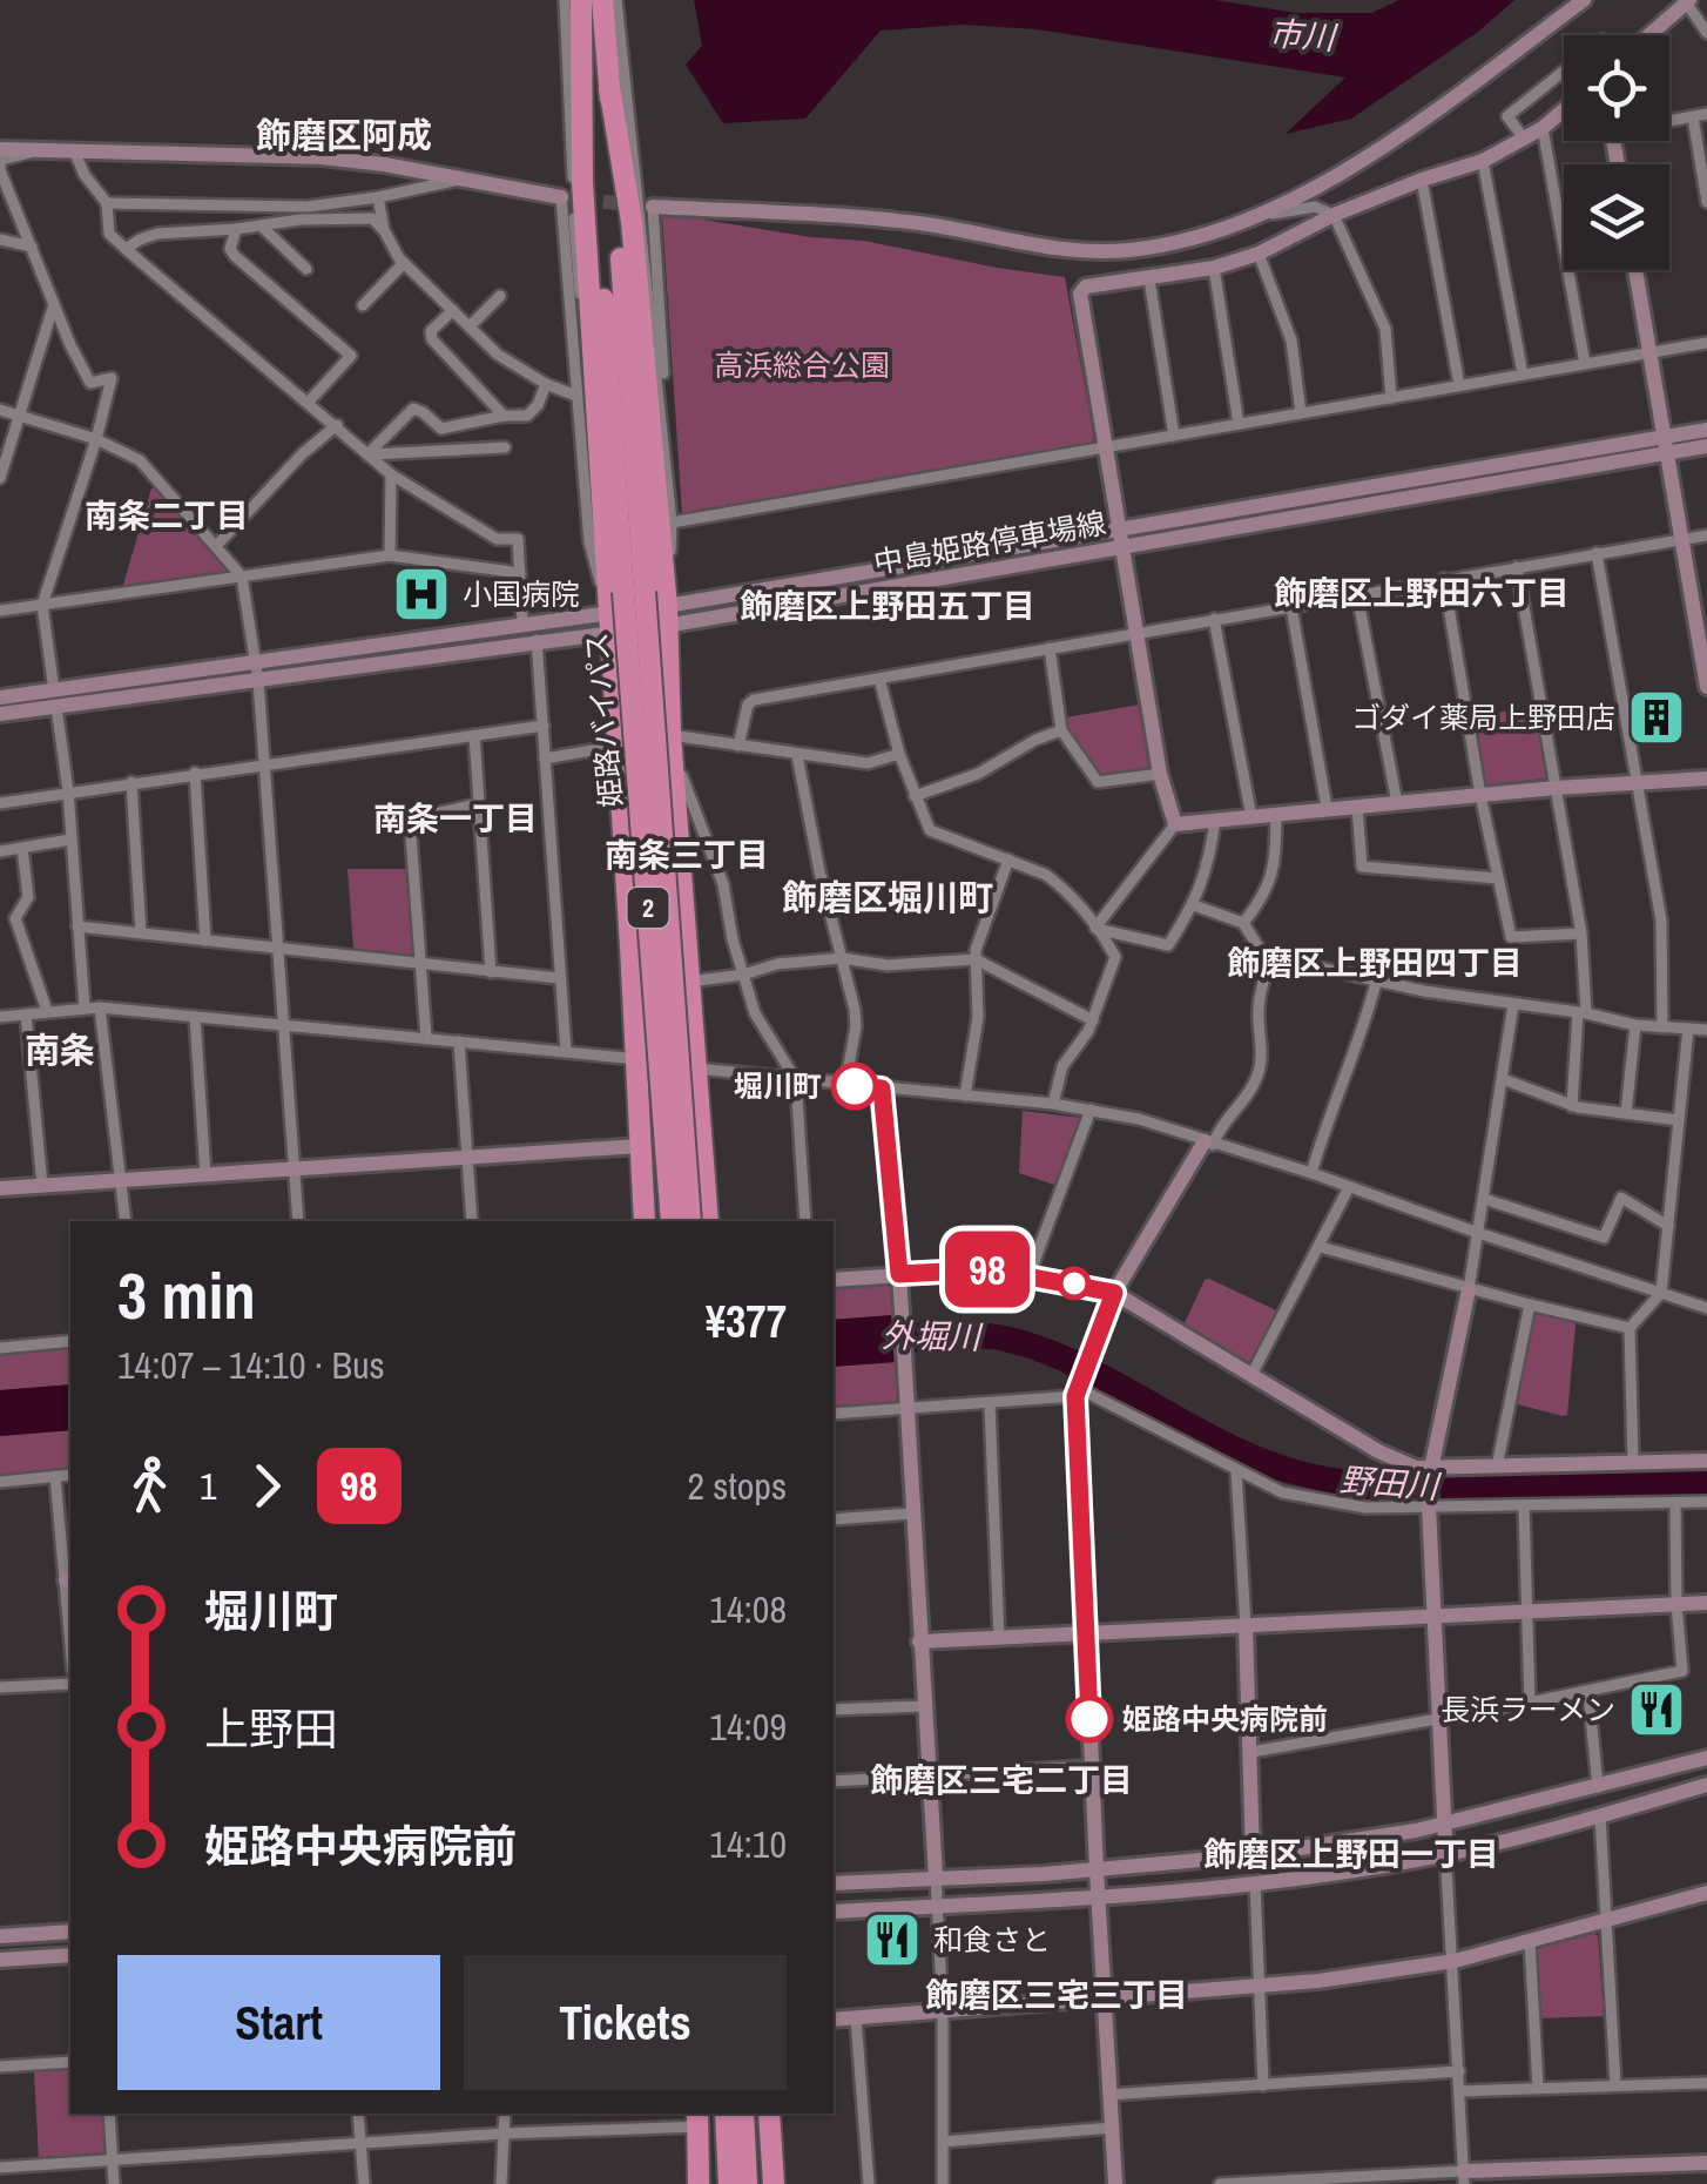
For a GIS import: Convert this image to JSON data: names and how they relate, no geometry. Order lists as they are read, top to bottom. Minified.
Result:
{"streets":{"highway":["姫路バイパス","2"],"street":["中島姫路停車場線"]},"districts":["飾磨区阿成","南条二丁目","飾磨区上野田六丁目","飾磨区上野田五丁目","南条一丁目","南条三丁目","飾磨区堀川町","飾磨区上野田四丁目","南条","飾磨区三宅二丁目","飾磨区上野田一丁目","飾磨区三宅三丁目"],"water":["市川","外堀川","野田川"],"parks":["高浜総合公園"],"places":{"hospital":["小国病院"],"building":["ゴダイ薬局上野田店"],"other":["堀川町","姫路中央病院前"],"restaurant":["長浜ラーメン","和食さと"]},"lines":["bus line 98"],"page":{"on_map":"98","heading":["3 min","14:07 – 14:10 · Bus","¥377"],"legs":["1","98","2 stops"],"list":[{"name":"堀川町","value":"14:08"},{"name":"上野田","value":"14:09"},{"name":"姫路中央病院前","value":"14:10"}],"buttons":["Start","Tickets"]}}
